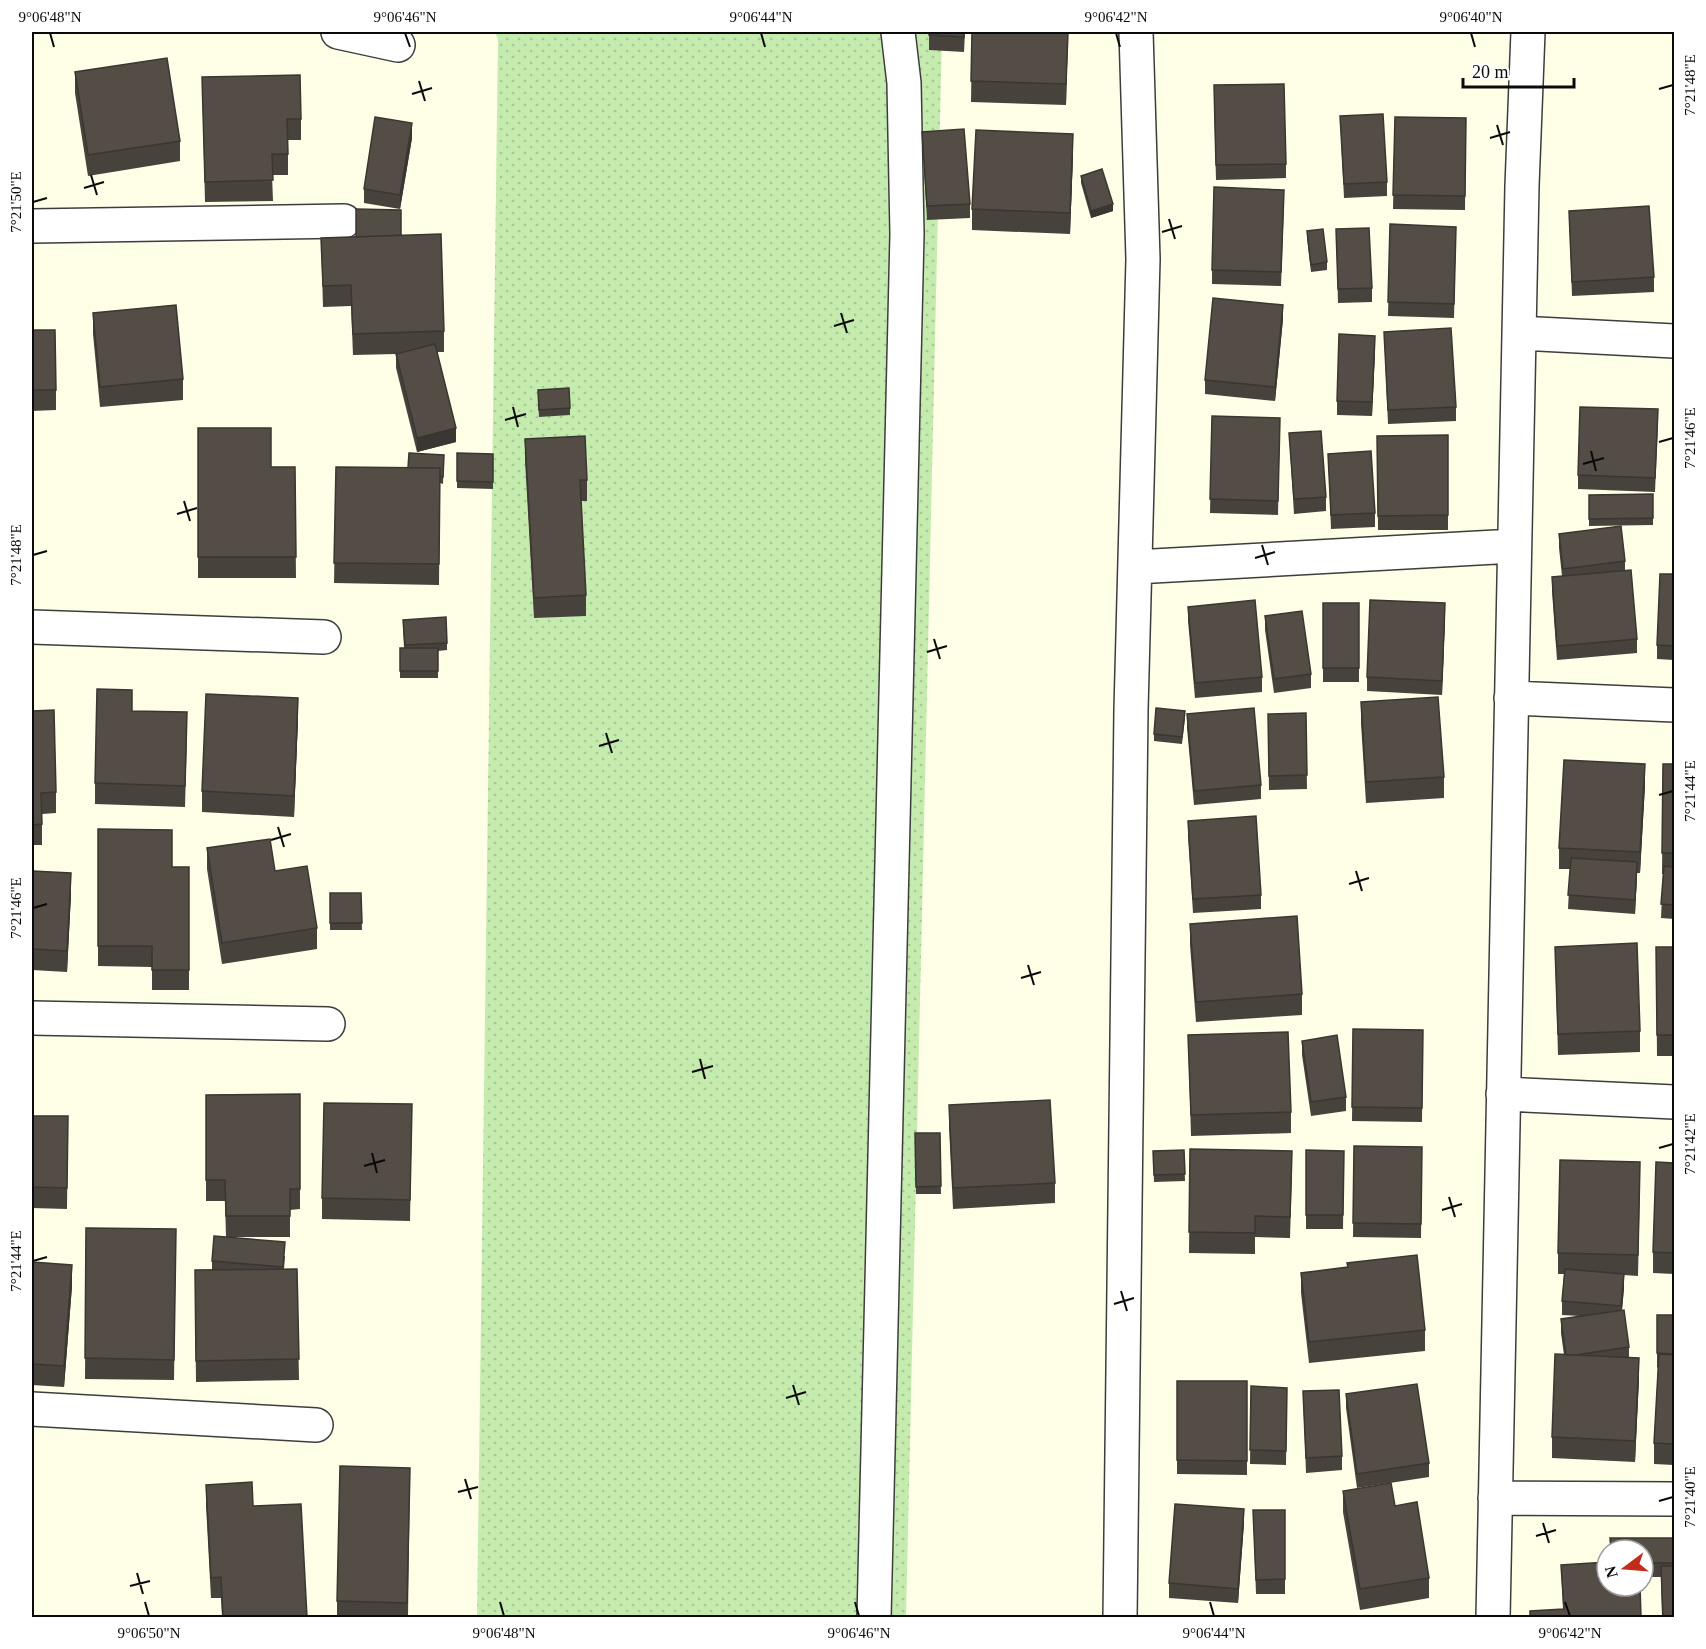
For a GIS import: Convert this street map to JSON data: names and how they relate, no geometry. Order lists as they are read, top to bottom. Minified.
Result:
{"scale_bar":"20 m","north":"left","coordinates":["9°06'48\"N","9°06'46\"N","9°06'44\"N","9°06'42\"N","9°06'40\"N","7°21'48\"E","7°21'50\"E","7°21'46\"E","7°21'44\"E","7°21'42\"E","7°21'40\"E","9°06'50\"N"]}
